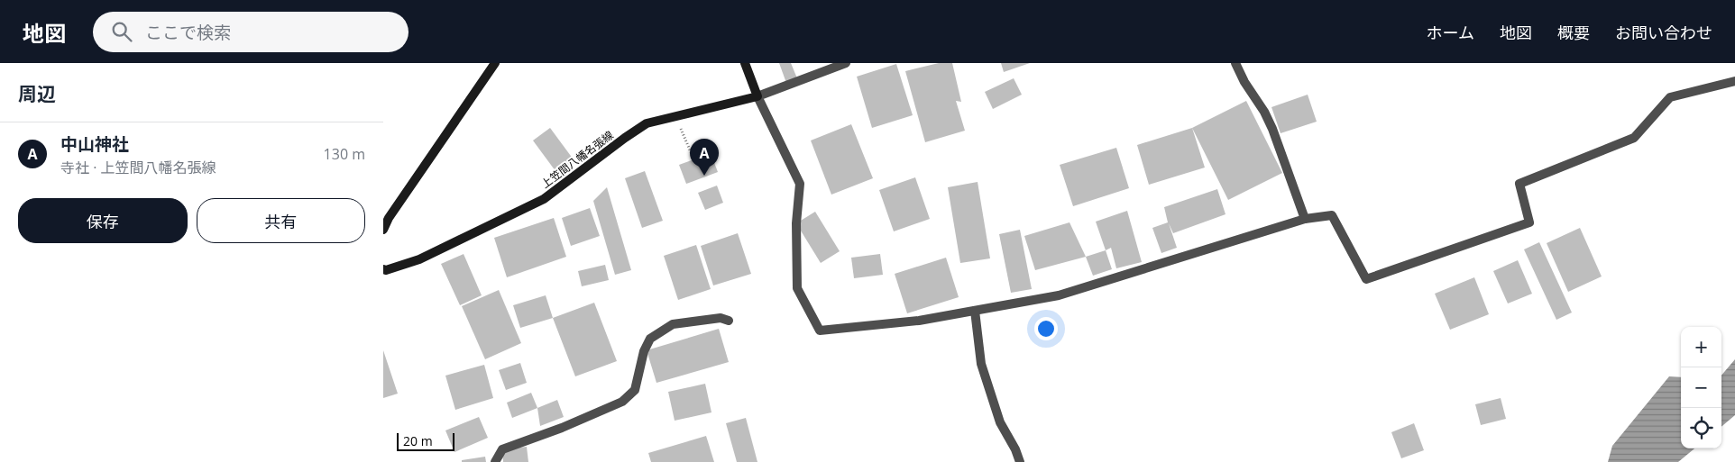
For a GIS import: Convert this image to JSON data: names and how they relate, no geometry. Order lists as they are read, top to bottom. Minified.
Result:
{"streets":{"main road":["上笠間八幡名張線"]},"scale_bar":"20 m","page":{"header":"地図","search":"ここで検索","nav":["ホーム","地図","概要","お問い合わせ"],"heading":"周辺","list":[{"mark":"A","name":"中山神社","note":"寺社 · 上笠間八幡名張線","value":"130 m"}],"pins":"A","buttons":["保存","共有"],"map_buttons":["+","−"],"scale":"20 m"}}
